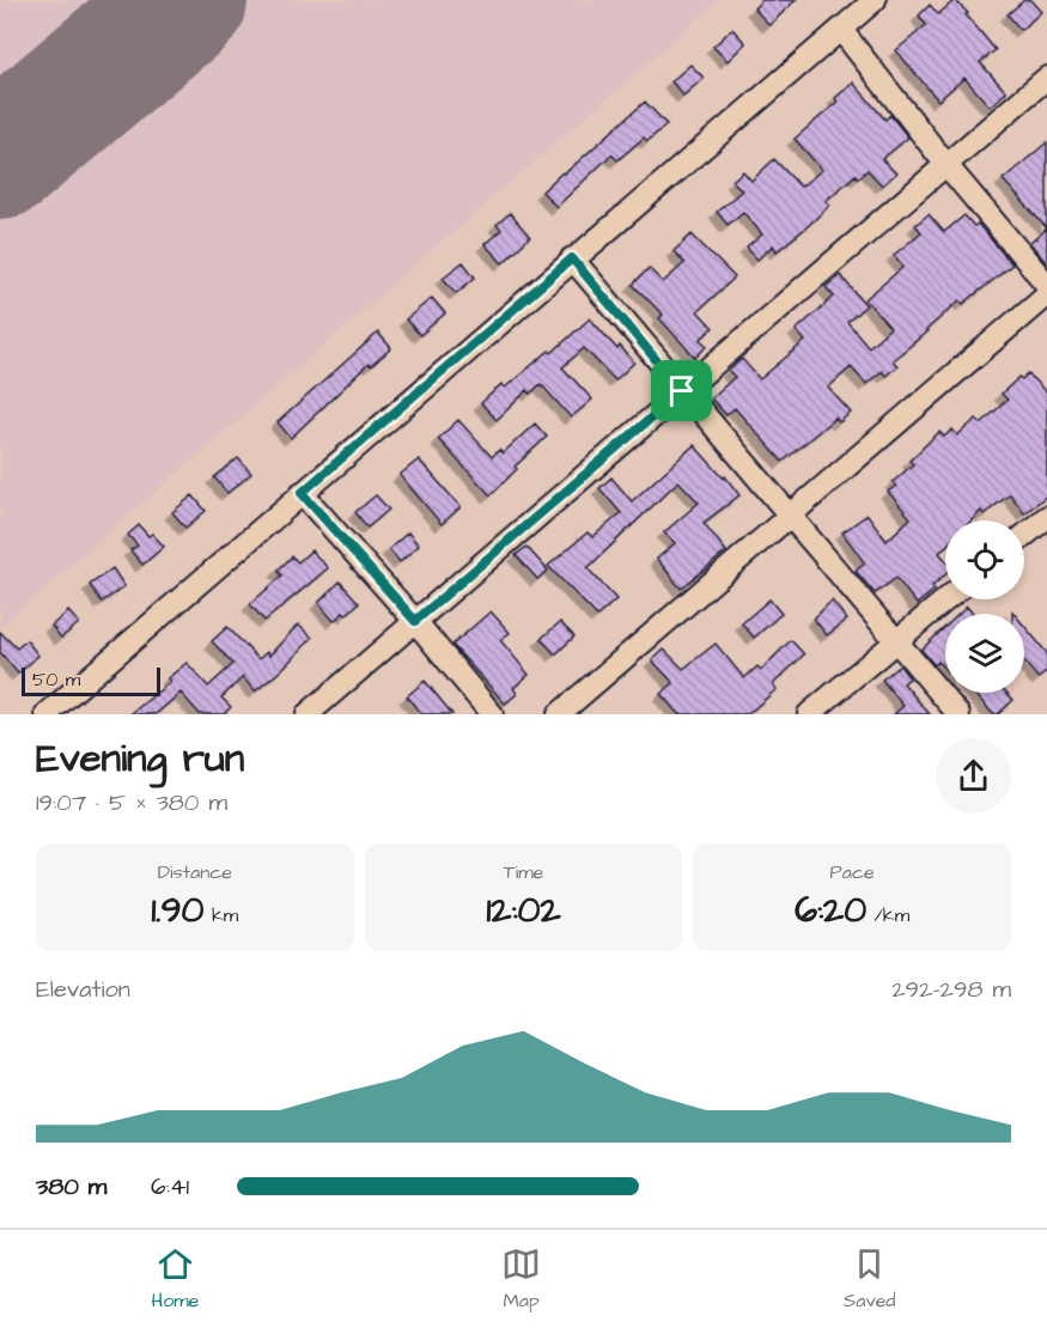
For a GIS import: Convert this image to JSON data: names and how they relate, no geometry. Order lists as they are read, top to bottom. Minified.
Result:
{"scale_bar":"50 m","page":{"scale":"50 m","heading":["Evening run","19:07 · 5 × 380 m"],"stats":[["Distance","1.90 km"],["Time","12:02"],["Pace","6:20 /km"]],"chart":["Elevation","292–298 m"],"list":[{"name":"380 m","note":"6:41"}],"tabs":["Home","Map","Saved"]}}
